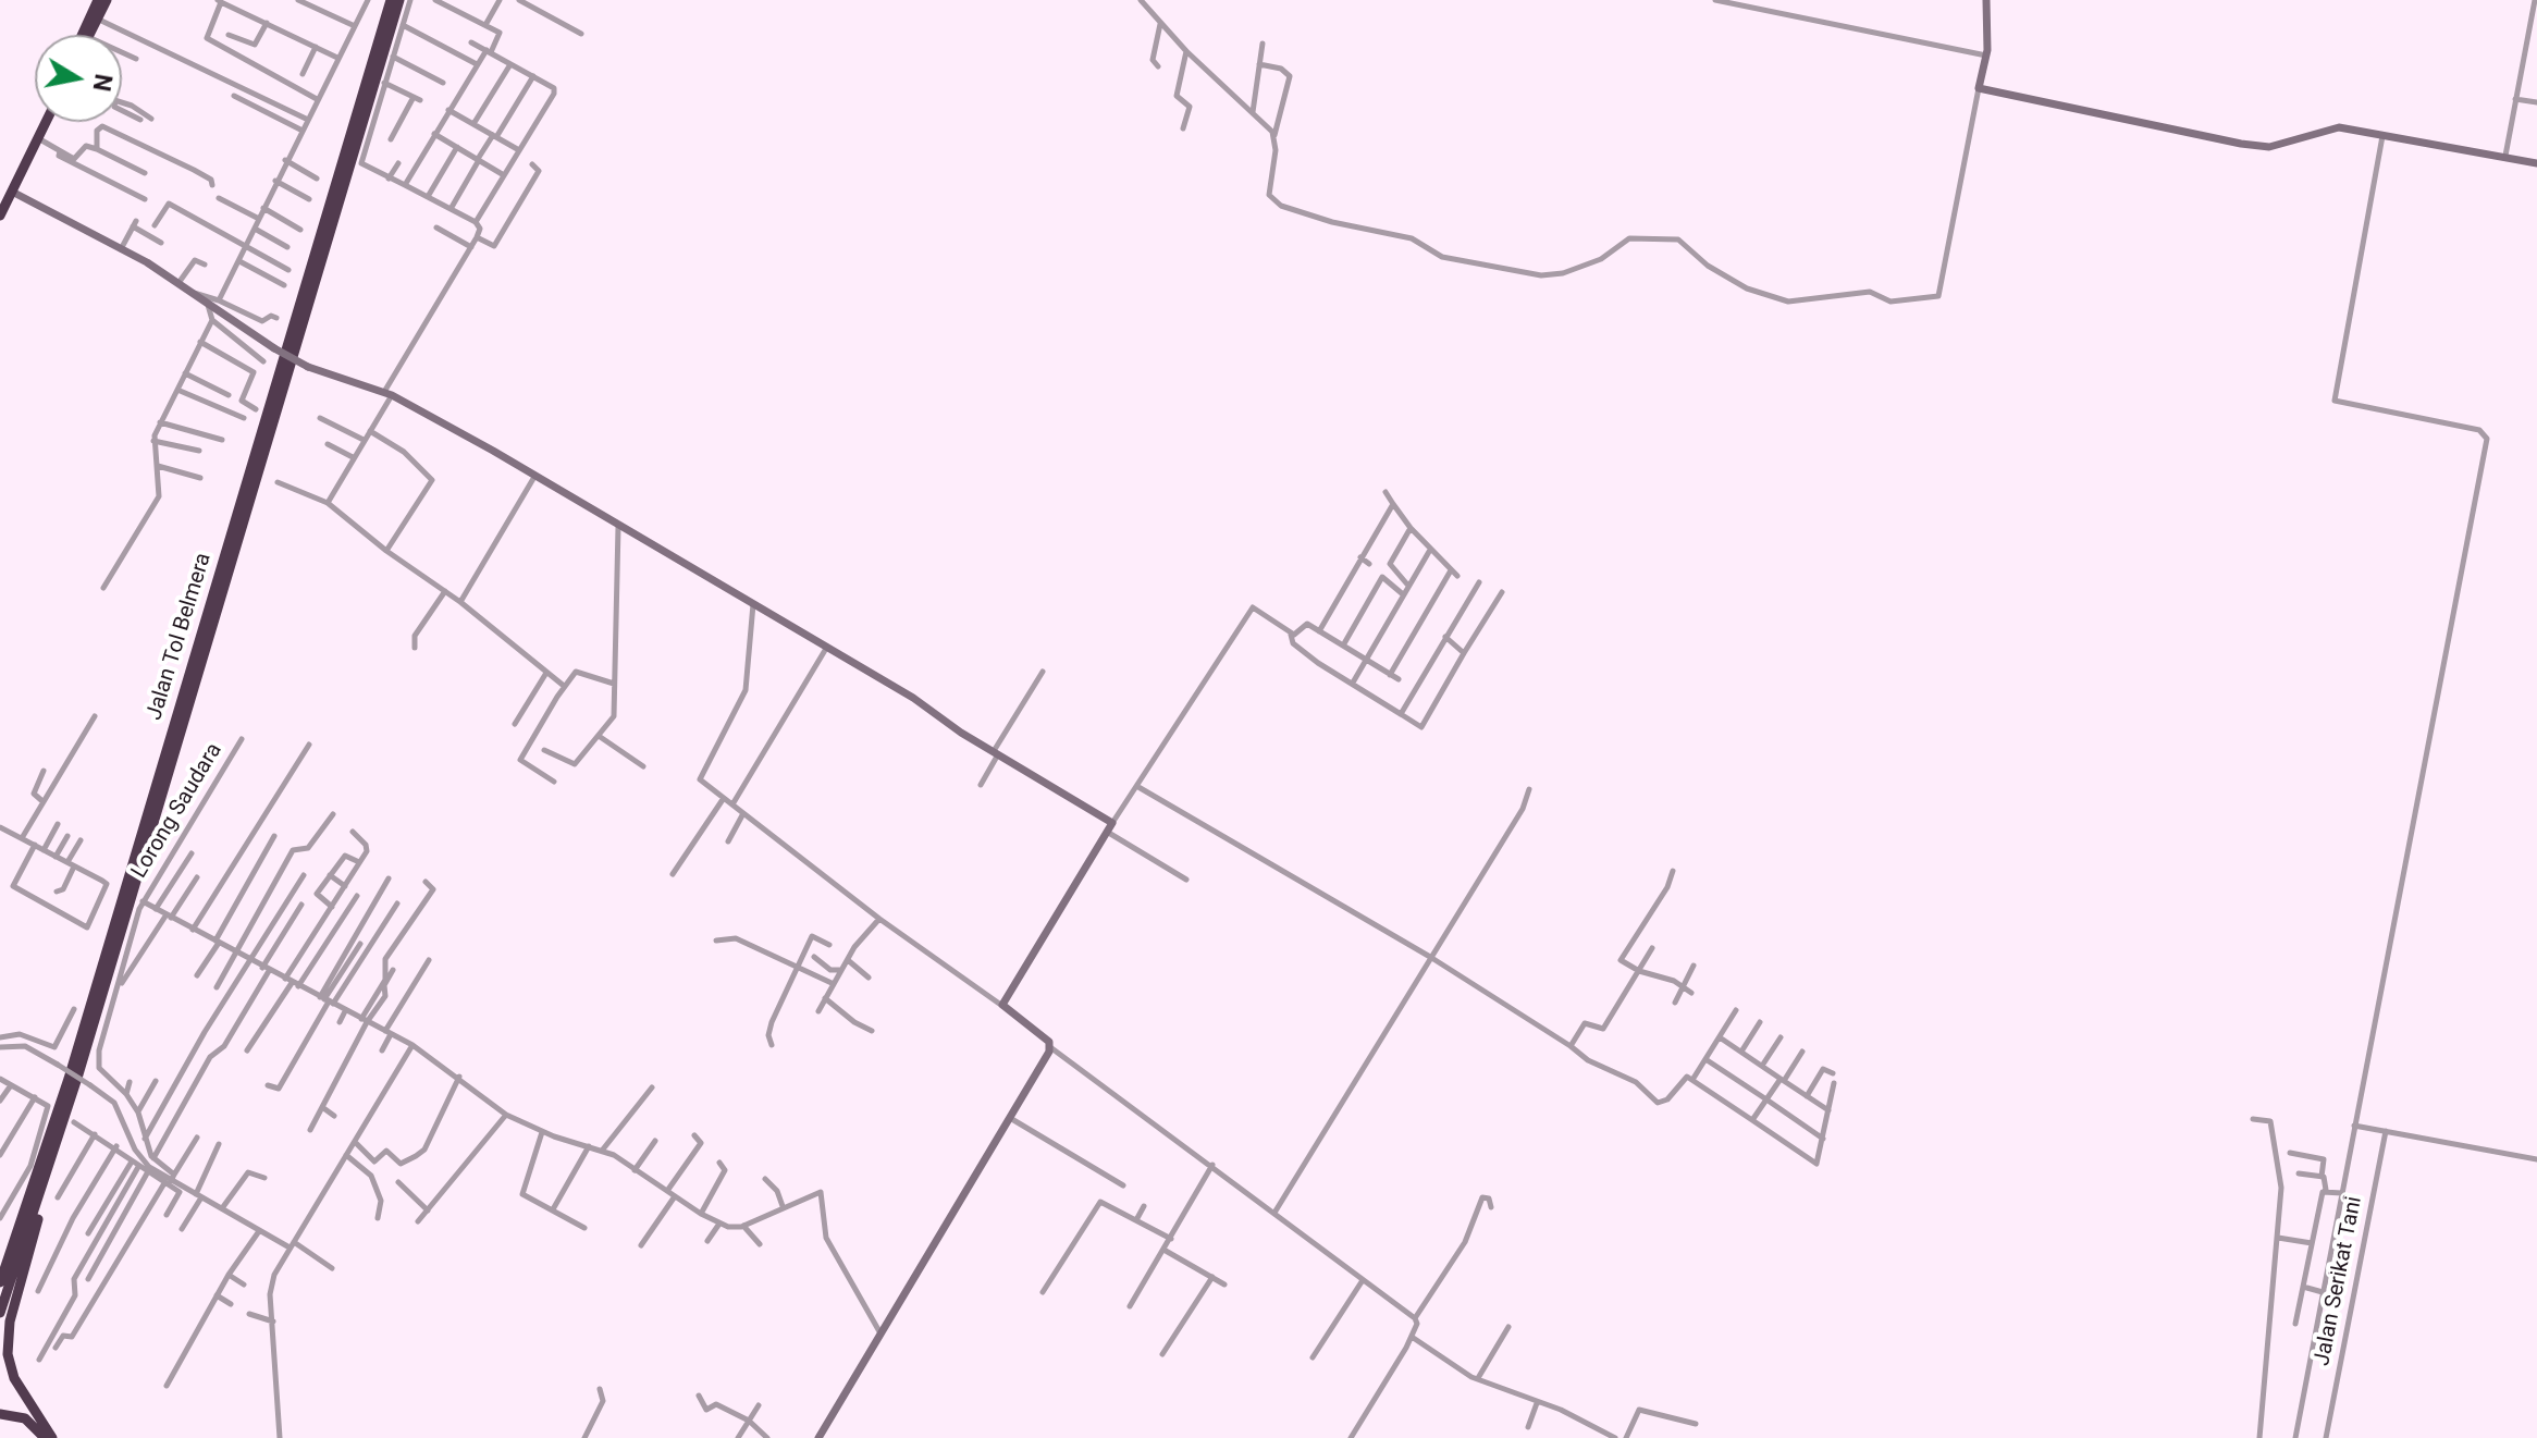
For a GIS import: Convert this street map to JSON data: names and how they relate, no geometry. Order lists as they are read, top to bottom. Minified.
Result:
{"streets":{"highway":["Jalan Tol Belmera"],"street":["Lorong Saudara","Jalan Serikat Tani"]},"north":"right"}
